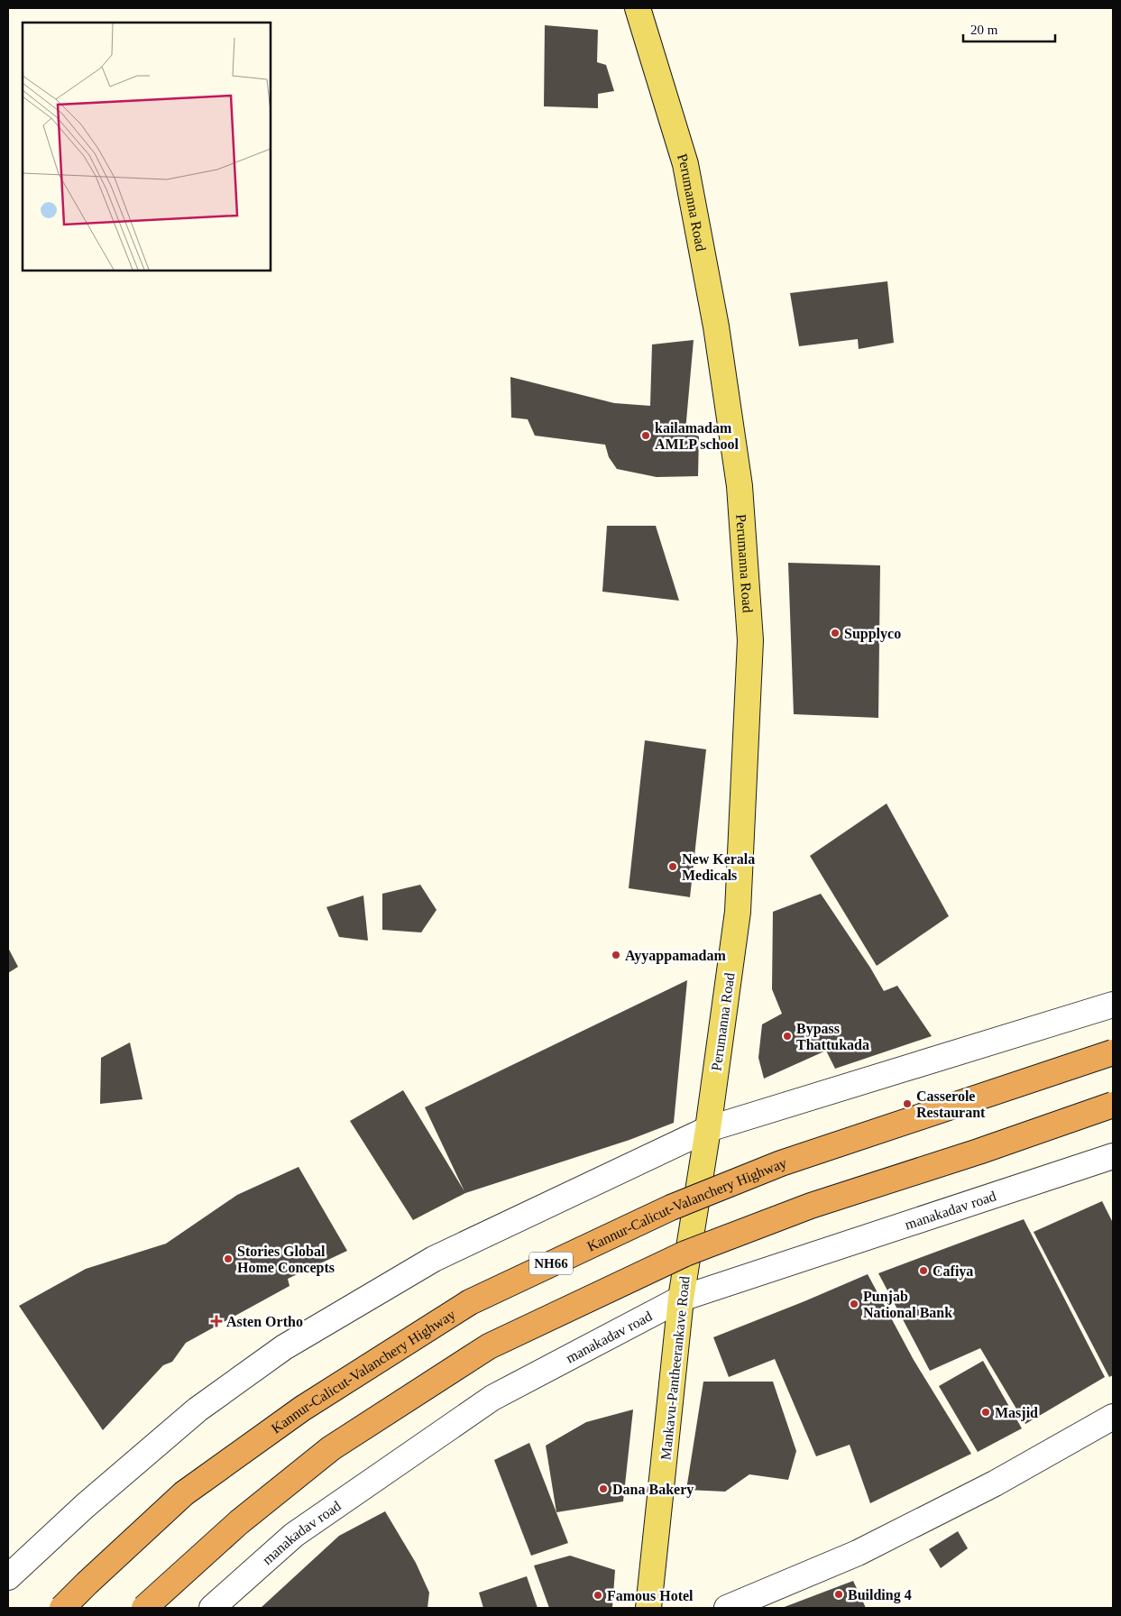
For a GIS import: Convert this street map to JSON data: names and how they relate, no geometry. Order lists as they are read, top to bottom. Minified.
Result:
{"streets":{"highway":["Kannur-Calicut-Valanchery Highway","NH66"],"main road":["Perumanna Road","Mankavu-Pantheerankave Road"],"street":["manakadav road"]},"crossings":[["Perumanna Road","Mankavu-Pantheerankave Road"],["manakadav road","Mankavu-Pantheerankave Road"]],"places":{"other":["kailamadam AMLP school","Supplyco","New Kerala Medicals","Ayyappamadam","Bypass Thattukada","Casserole Restaurant","Stories Global Home Concepts","Cafiya","Punjab National Bank","Masjid","Dana Bakery","Building 4","Famous Hotel"],"health":["Asten Ortho"]},"scale_bar":"20 m"}
